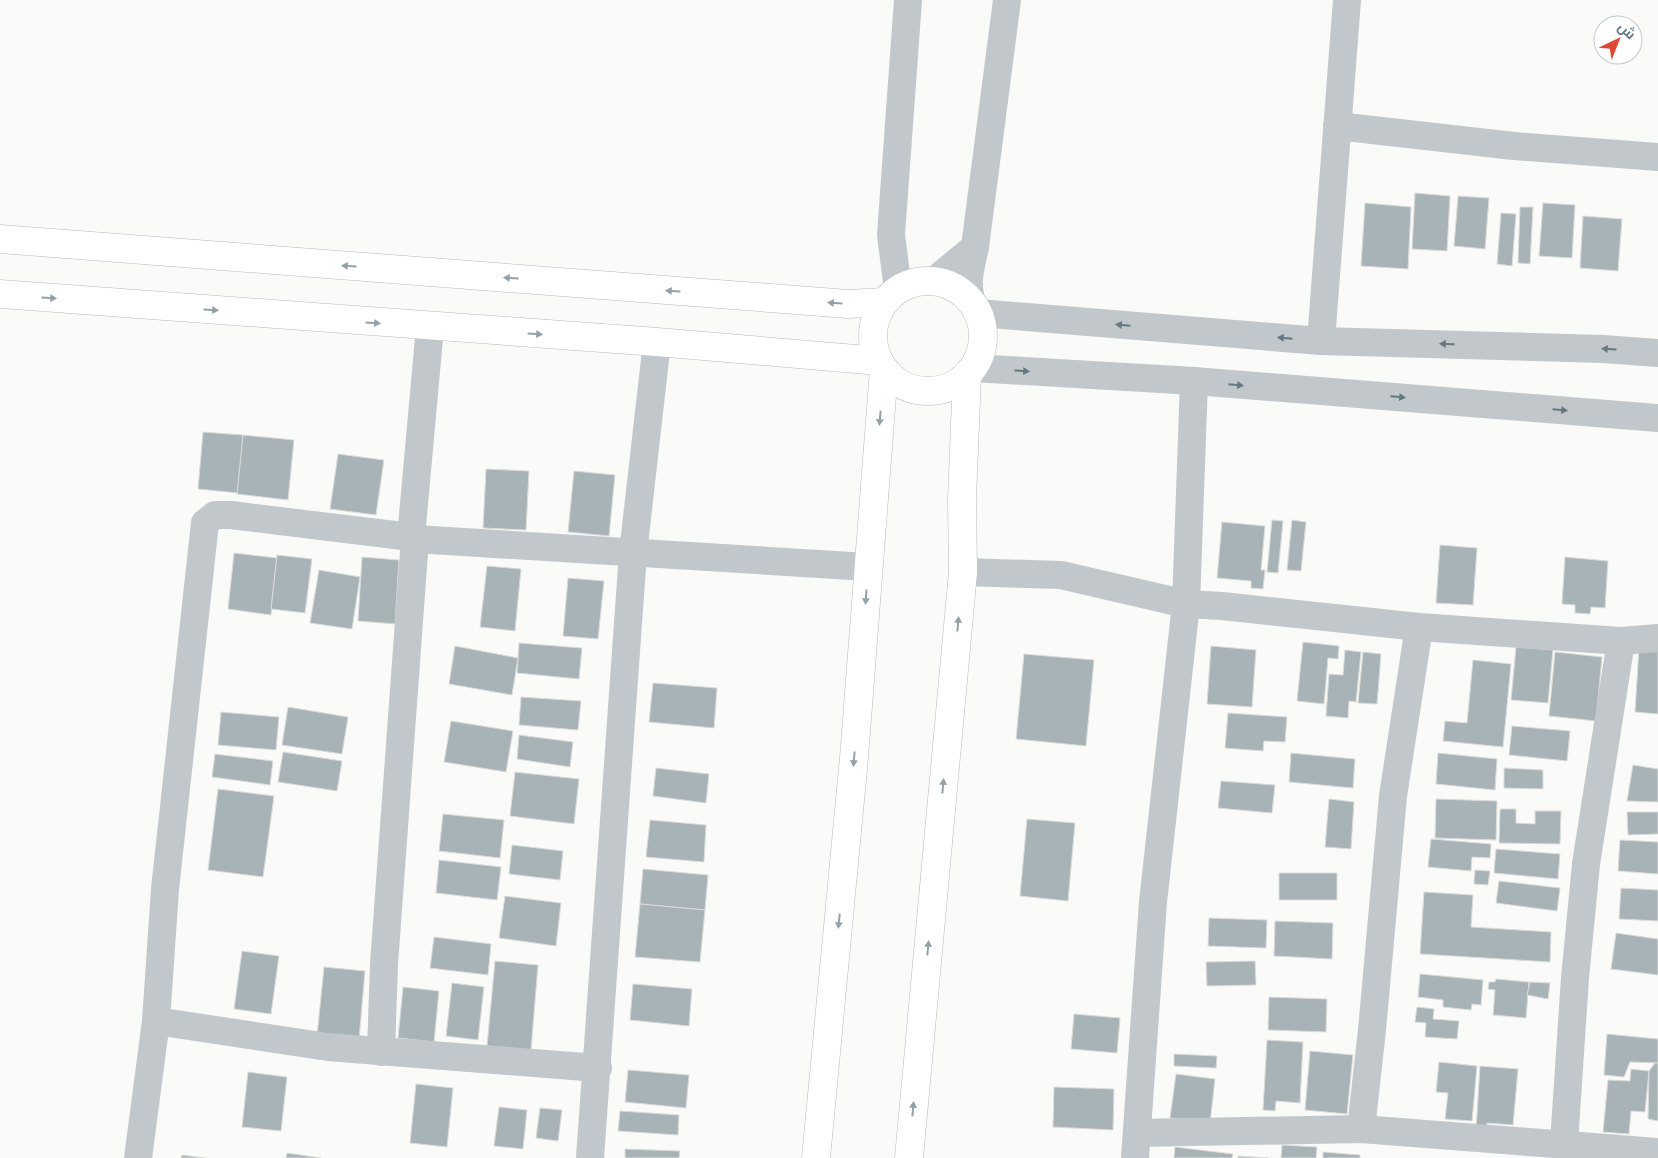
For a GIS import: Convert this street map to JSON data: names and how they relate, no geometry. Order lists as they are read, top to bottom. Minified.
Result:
{"north":"top right"}
